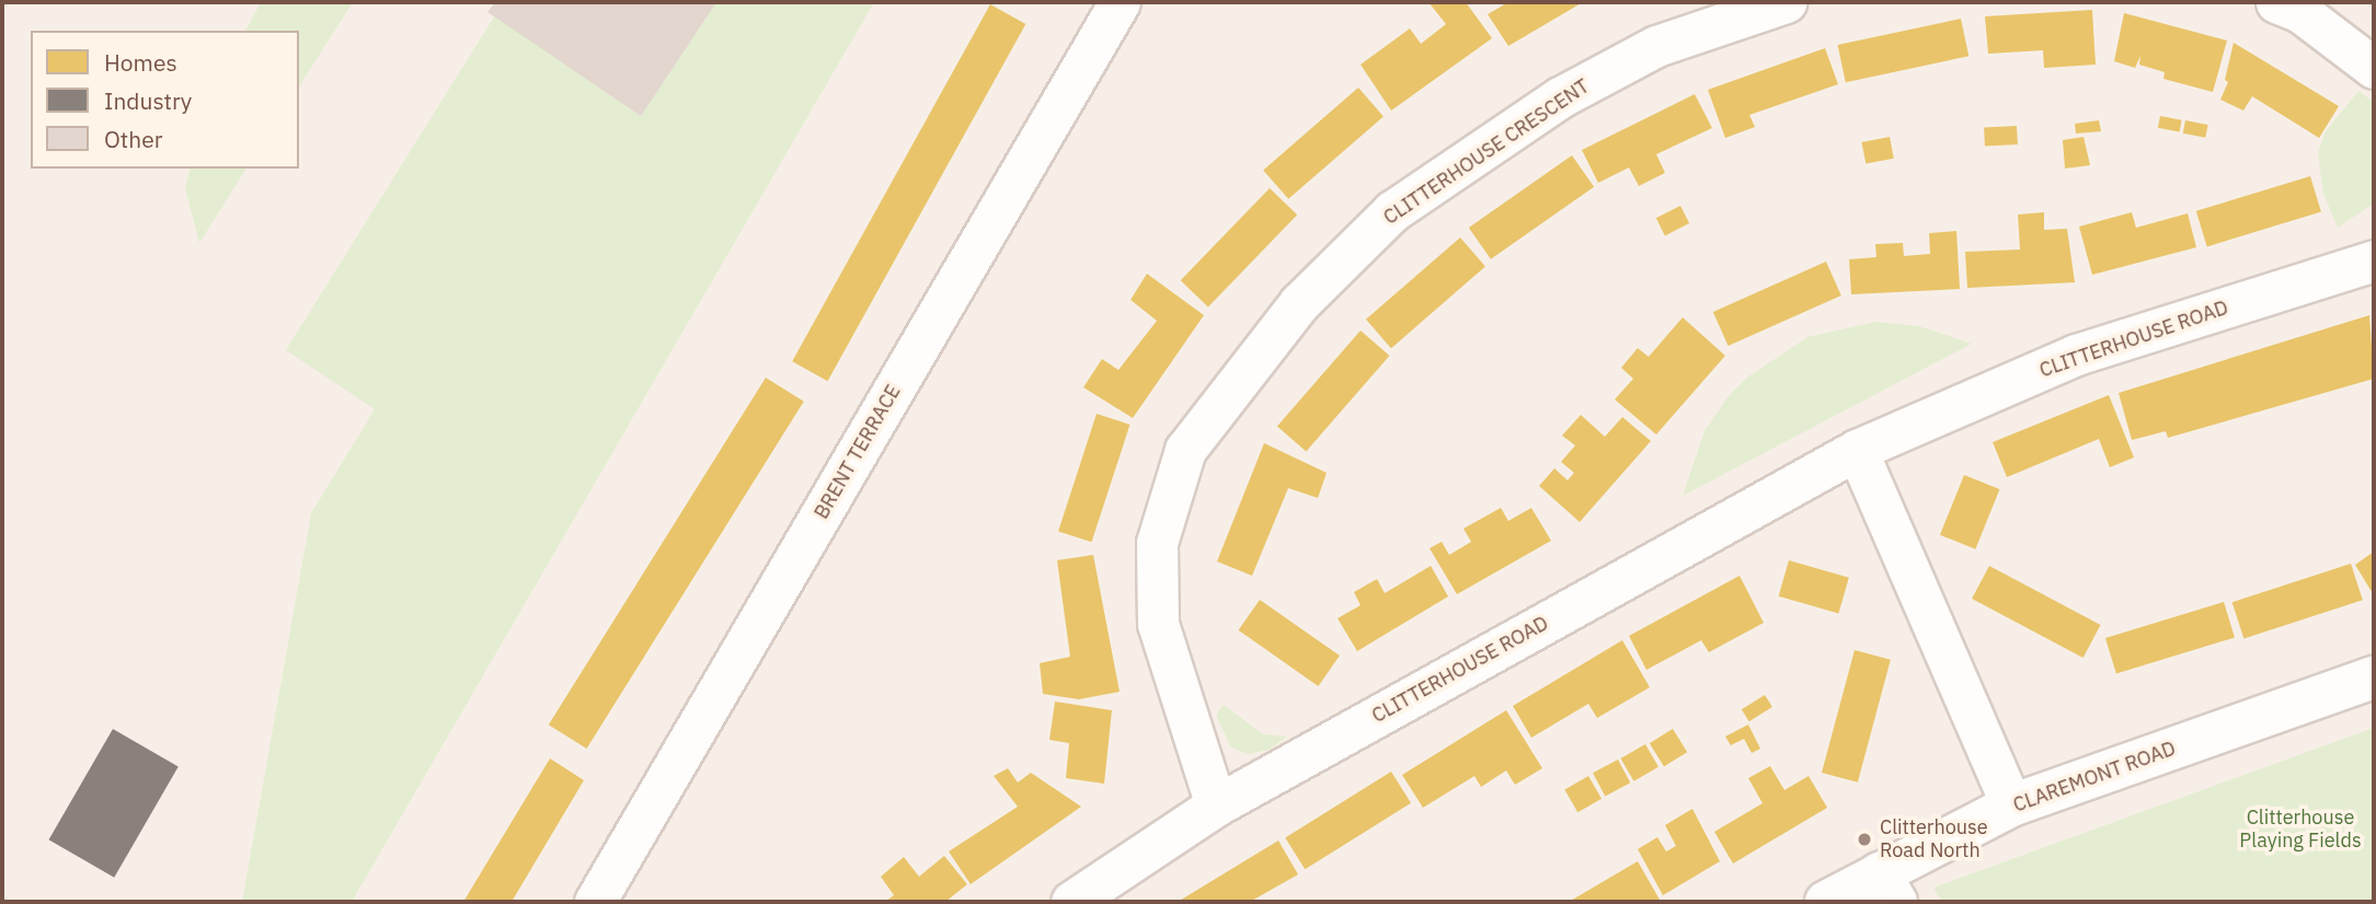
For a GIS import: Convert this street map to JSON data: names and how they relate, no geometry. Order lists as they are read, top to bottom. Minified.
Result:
{"streets":{"street":["CLITTERHOUSE CRESCENT","CLITTERHOUSE ROAD","BRENT TERRACE","CLAREMONT ROAD"]},"crossings":[["CLITTERHOUSE CRESCENT","CLITTERHOUSE ROAD"]],"parks":["Clitterhouse Playing Fields"],"places":["Clitterhouse Road North"],"legend":["Homes","Industry","Other"]}
